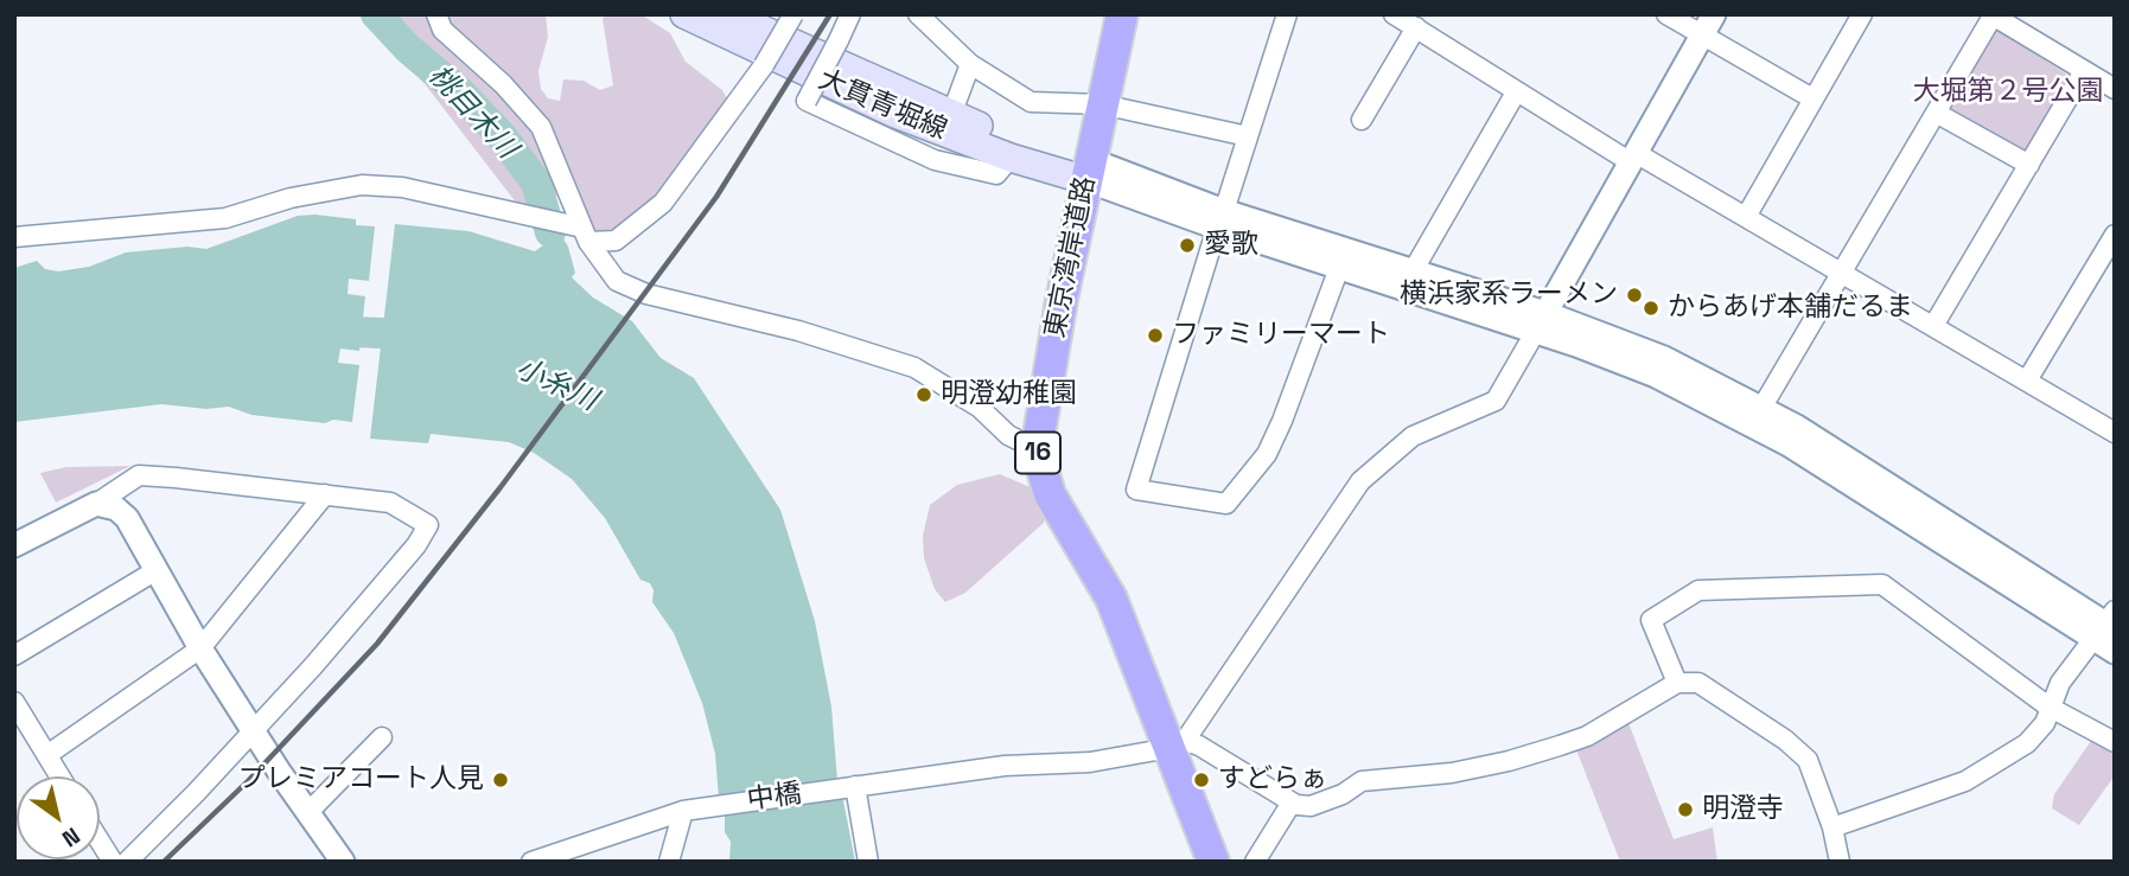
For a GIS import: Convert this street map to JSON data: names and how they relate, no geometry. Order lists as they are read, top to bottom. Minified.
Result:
{"streets":{"highway":["東京湾岸道路","16"],"main road":["大貫青堀線"],"street":["中橋"]},"crossings":[["大貫青堀線","東京湾岸道路"],["東京湾岸道路","中橋"]],"water":["桃目木川","小糸川"],"parks":["大堀第２号公園"],"places":["愛歌","横浜家系ラーメン","からあげ本舗だるま","ファミリーマート","明澄幼稚園","プレミアコート人見","すどらぁ","明澄寺"],"north":"bottom right"}
